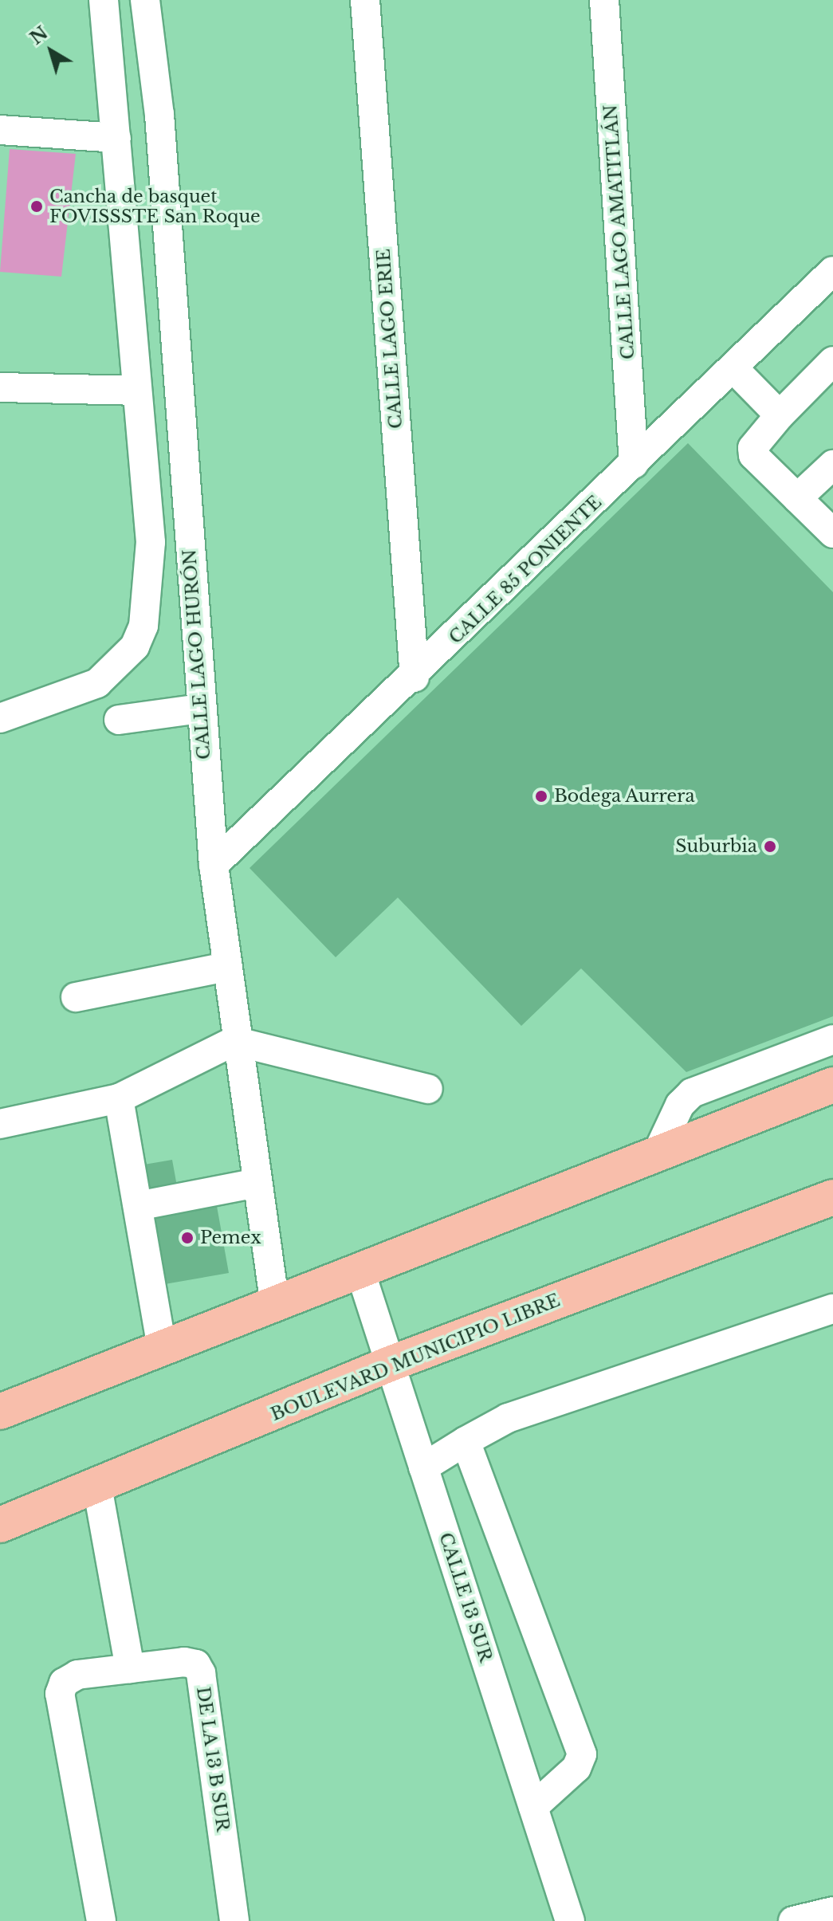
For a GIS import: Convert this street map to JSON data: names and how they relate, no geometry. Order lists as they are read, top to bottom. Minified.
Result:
{"streets":{"main road":["BOULEVARD MUNICIPIO LIBRE"],"street":["CALLE LAGO AMATITLÁN","CALLE LAGO ERIE","CALLE 85 PONIENTE","CALLE LAGO HURÓN","CALLE 13 SUR","DE LA 13 B SUR"]},"crossings":[["CALLE LAGO AMATITLÁN","CALLE 85 PONIENTE"],["CALLE LAGO ERIE","CALLE 85 PONIENTE"],["CALLE 85 PONIENTE","CALLE LAGO HURÓN"],["BOULEVARD MUNICIPIO LIBRE","CALLE 13 SUR"]],"places":["Cancha de basquet FOVISSSTE San Roque","Bodega Aurrera","Suburbia","Pemex"],"north":"top left"}
